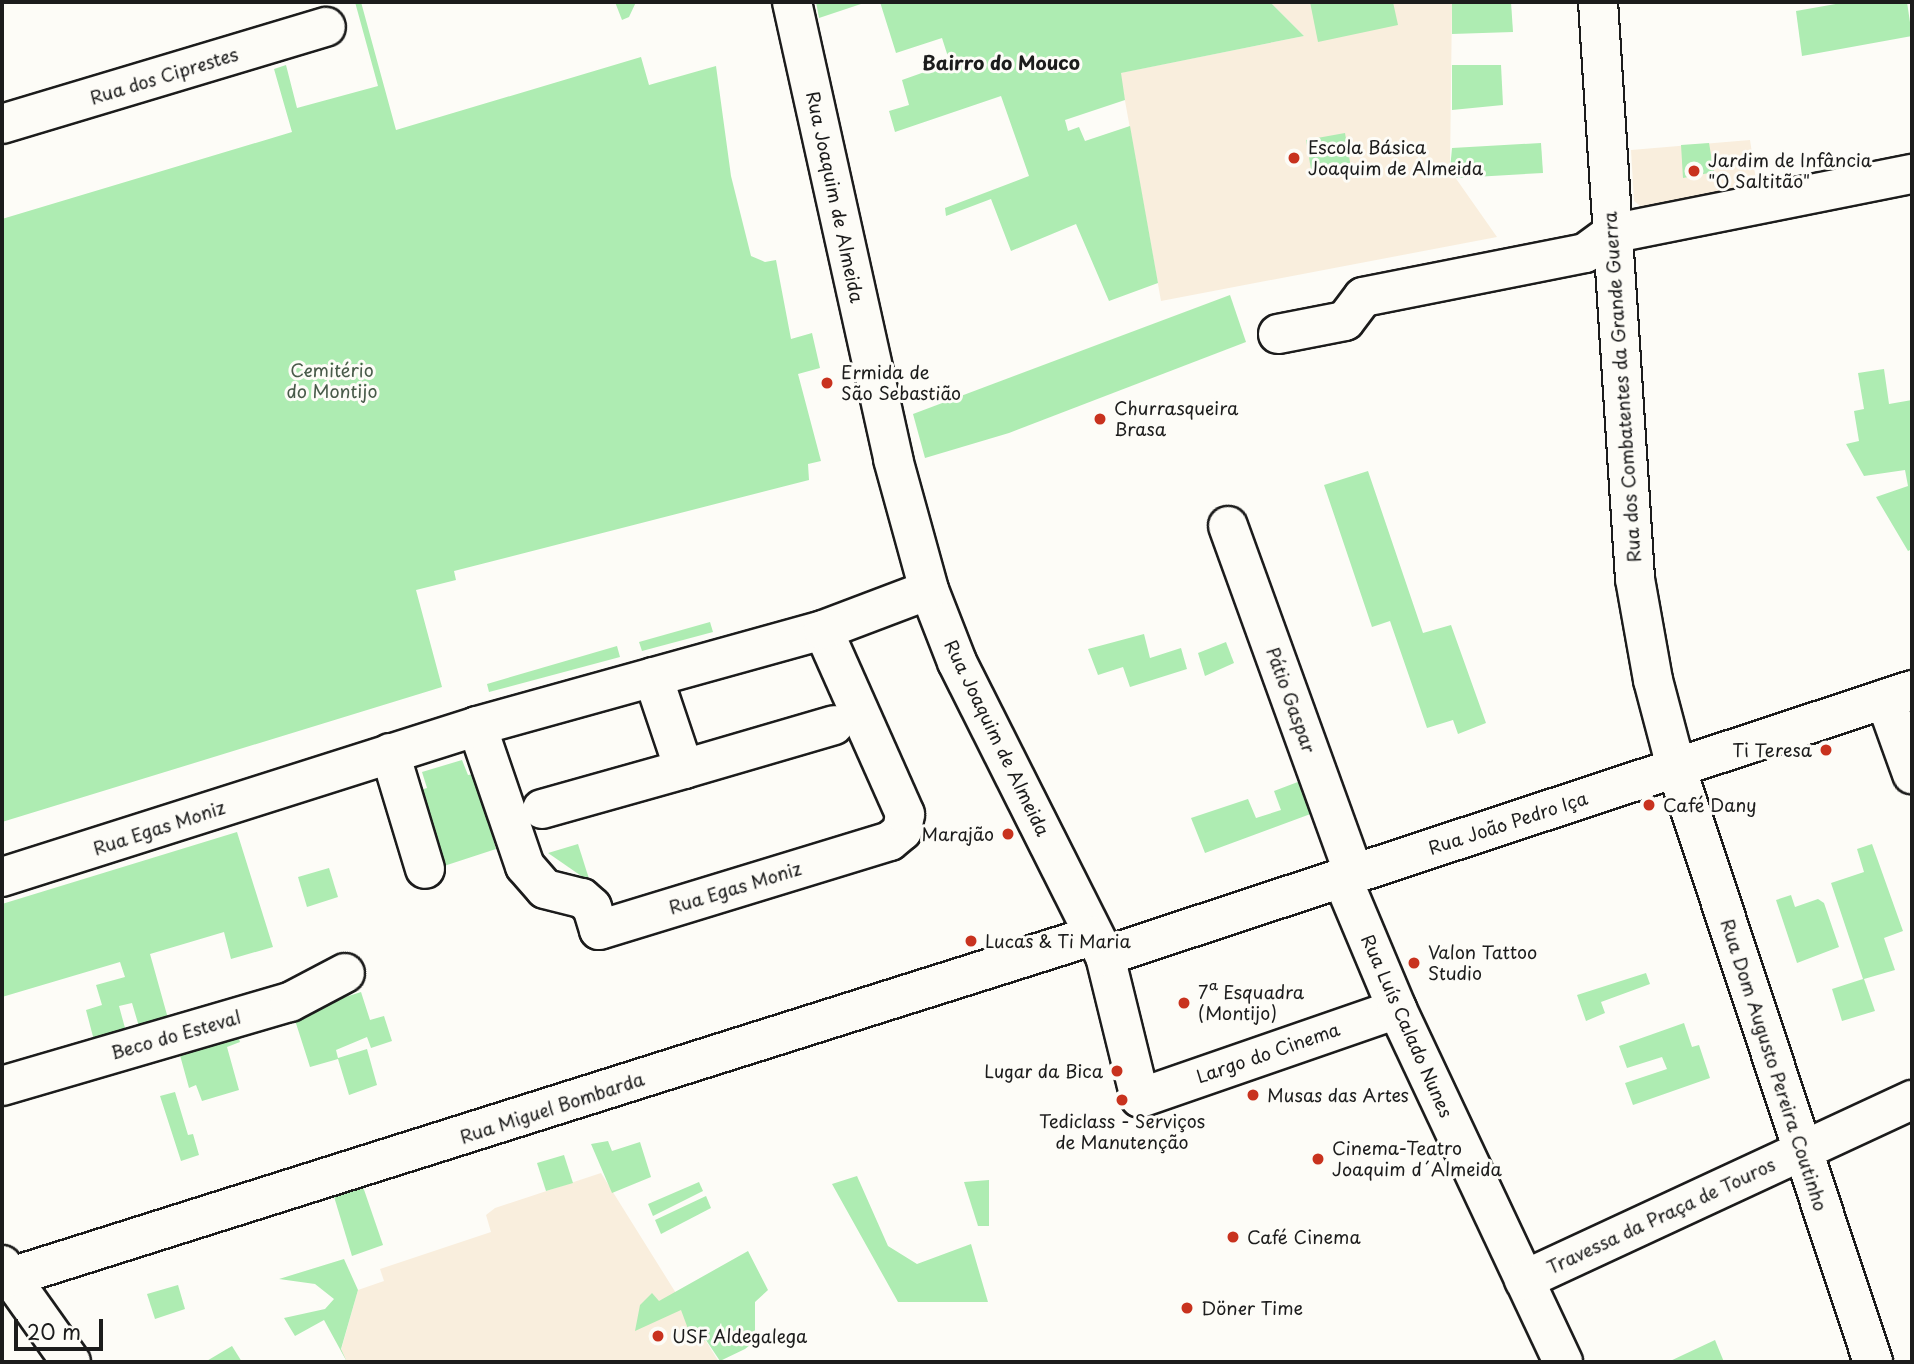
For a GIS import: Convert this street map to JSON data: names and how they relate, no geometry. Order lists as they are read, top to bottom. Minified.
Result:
{"streets":{"street":["Rua dos Ciprestes","Rua Joaquim de Almeida","Rua dos Combatentes da Grande Guerra","Pátio Gaspar","Rua João Pedro Iça","Rua Egas Moniz","Rua Luís Calado Nunes","Beco do Esteval","Largo do Cinema","Rua Dom Augusto Pereira Coutinho","Rua Miguel Bombarda","Travessa da Praça de Touros"]},"crossings":[["Rua Joaquim de Almeida","Rua João Pedro Iça"],["Rua Joaquim de Almeida","Rua Egas Moniz"],["Rua Joaquim de Almeida","Largo do Cinema"],["Rua Joaquim de Almeida","Rua Miguel Bombarda"],["Rua dos Combatentes da Grande Guerra","Rua João Pedro Iça"],["Rua dos Combatentes da Grande Guerra","Rua Dom Augusto Pereira Coutinho"],["Pátio Gaspar","Rua João Pedro Iça"],["Pátio Gaspar","Rua Luís Calado Nunes"],["Rua João Pedro Iça","Rua Luís Calado Nunes"],["Rua João Pedro Iça","Rua Dom Augusto Pereira Coutinho"],["Rua João Pedro Iça","Rua Miguel Bombarda"],["Rua Luís Calado Nunes","Largo do Cinema"],["Rua Luís Calado Nunes","Travessa da Praça de Touros"],["Rua Dom Augusto Pereira Coutinho","Travessa da Praça de Touros"]],"districts":["Bairro do Mouco"],"parks":["Cemitério do Montijo"],"places":["Escola Básica Joaquim de Almeida","Jardim de Infância \"O Saltitão\"","Ermida de São Sebastião","Churrasqueira Brasa","Ti Teresa","Café Dany","Marajão","Lucas & Ti Maria","Valon Tattoo Studio","7ª Esquadra (Montijo)","Lugar da Bica","Musas das Artes","Tediclass - Serviços de Manutenção","Cinema-Teatro Joaquim d´Almeida","Café Cinema","Döner Time","USF Aldegalega"],"scale_bar":"20 m"}
